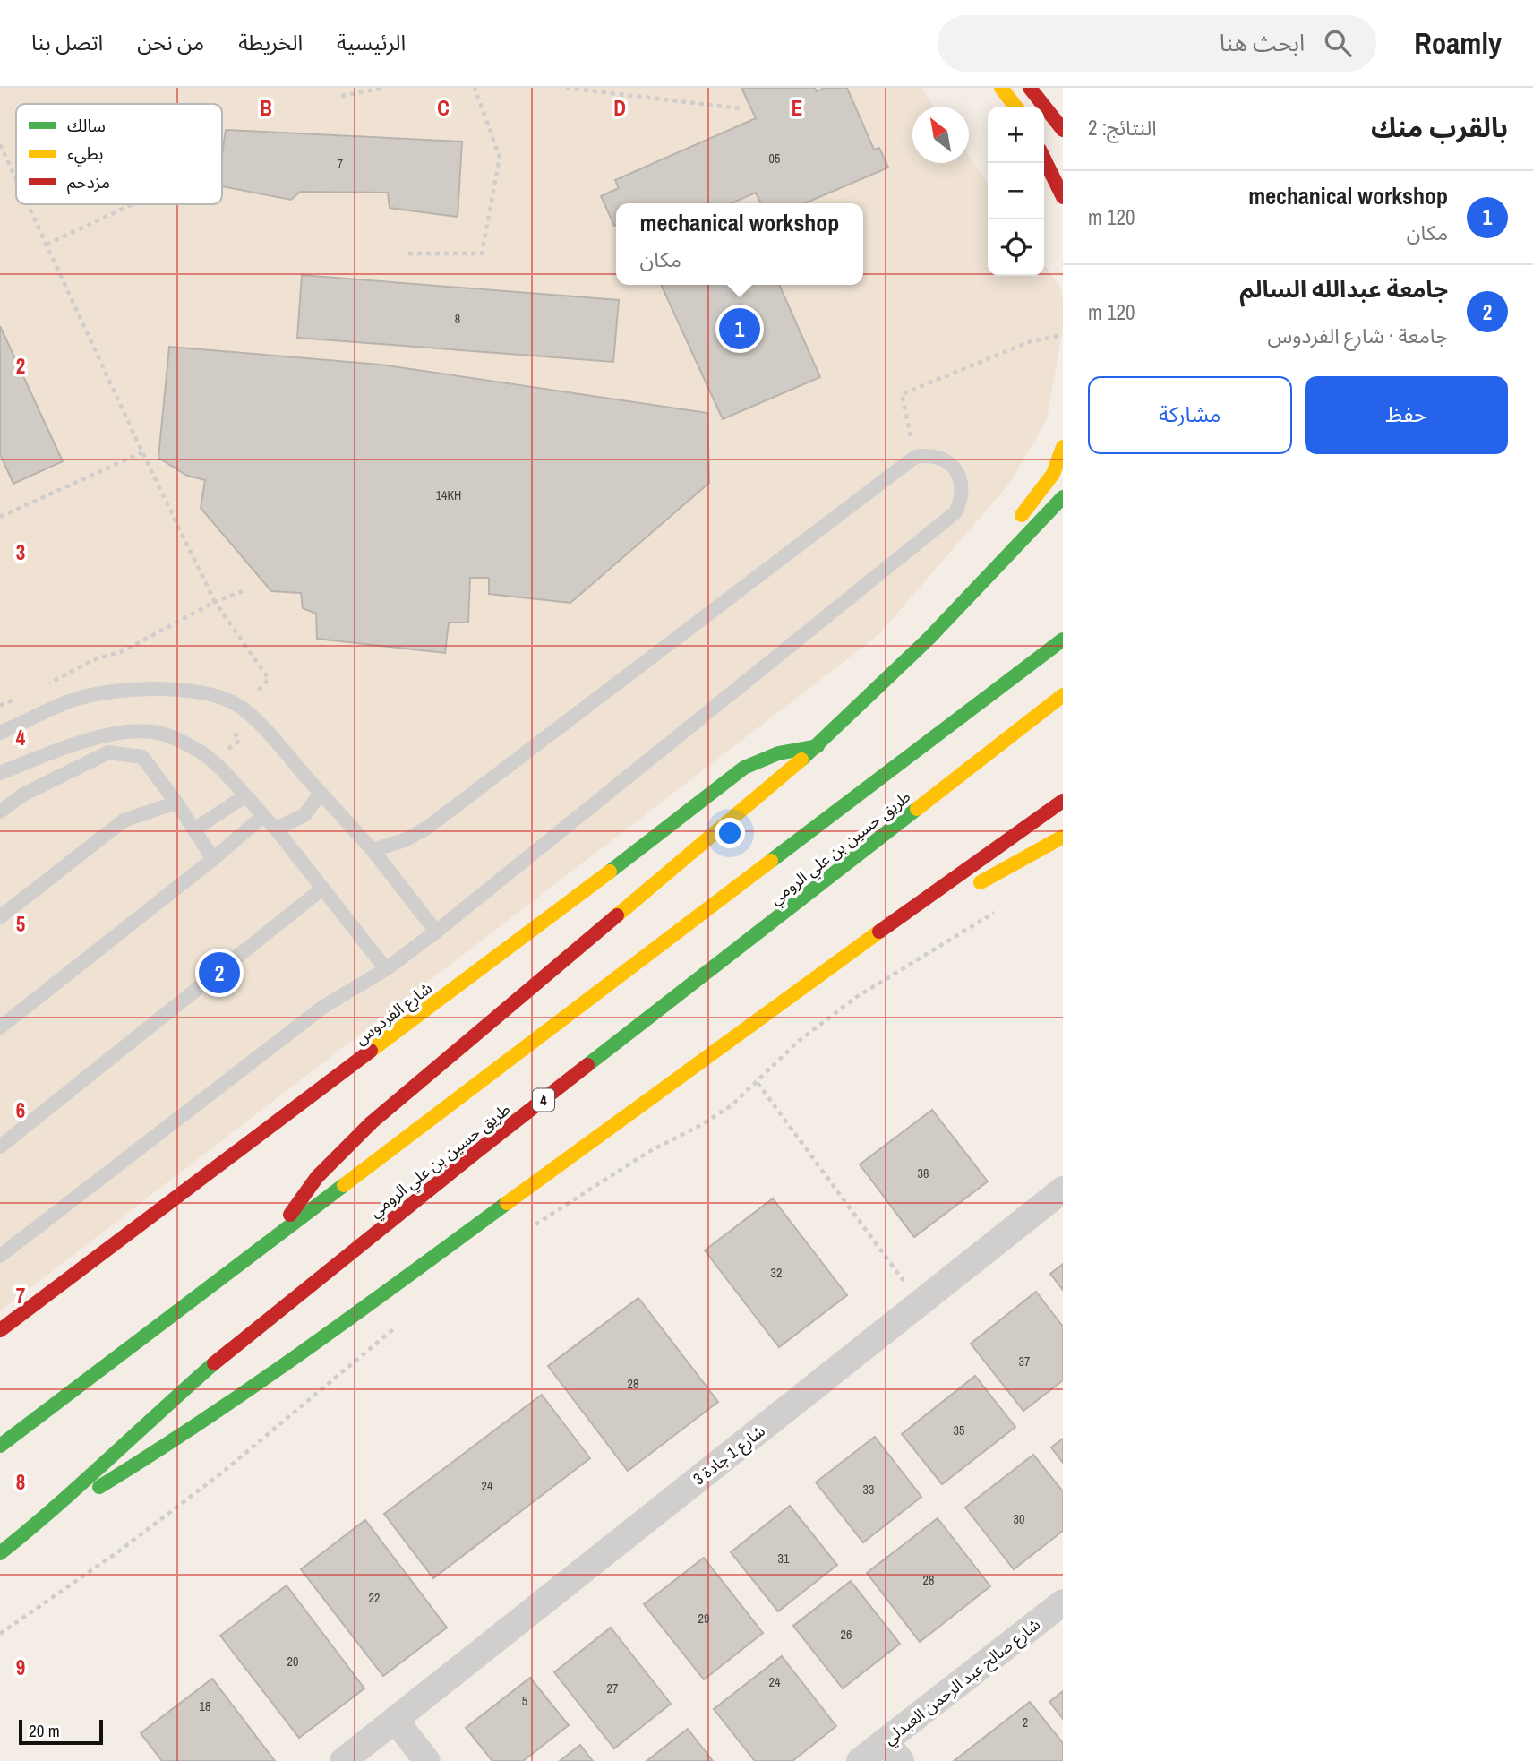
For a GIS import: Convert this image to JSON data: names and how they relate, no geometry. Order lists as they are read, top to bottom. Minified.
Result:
{"streets":{"main road":["طريق حسين بن علي الرومي","شارع الفردوس","4"],"street":["شارع 1 جادة 3","شارع صالح عبد الرحمن العبدلي"]},"house_numbers":["05","7","8","14KH","38","32","37","28","35","24","33","30","31","28","22","29","26","20","24","27","5","18","2"],"legend":["سالك","بطيء","مزدحم"],"scale_bar":"20 m","north":"top left","page":{"header":"Roamly","search":"ابحث هنا","nav":["الرئيسية","الخريطة","من نحن","اتصل بنا"],"heading":["بالقرب منك","النتائج: 2"],"map_buttons":["+","−"],"list":[{"mark":"1","name":"mechanical workshop","note":"مكان","value":"120 m"},{"mark":"2","name":"جامعة عبدالله السالم","note":"جامعة · شارع الفردوس","value":"120 m"}],"popup":["mechanical workshop","مكان"],"pins":["1","2"],"buttons":["حفظ","مشاركة"],"scale":"20 m"},"grid":{"columns":["B","C","D","E"],"rows":["2","3","4","5","6","7","8","9"]}}
